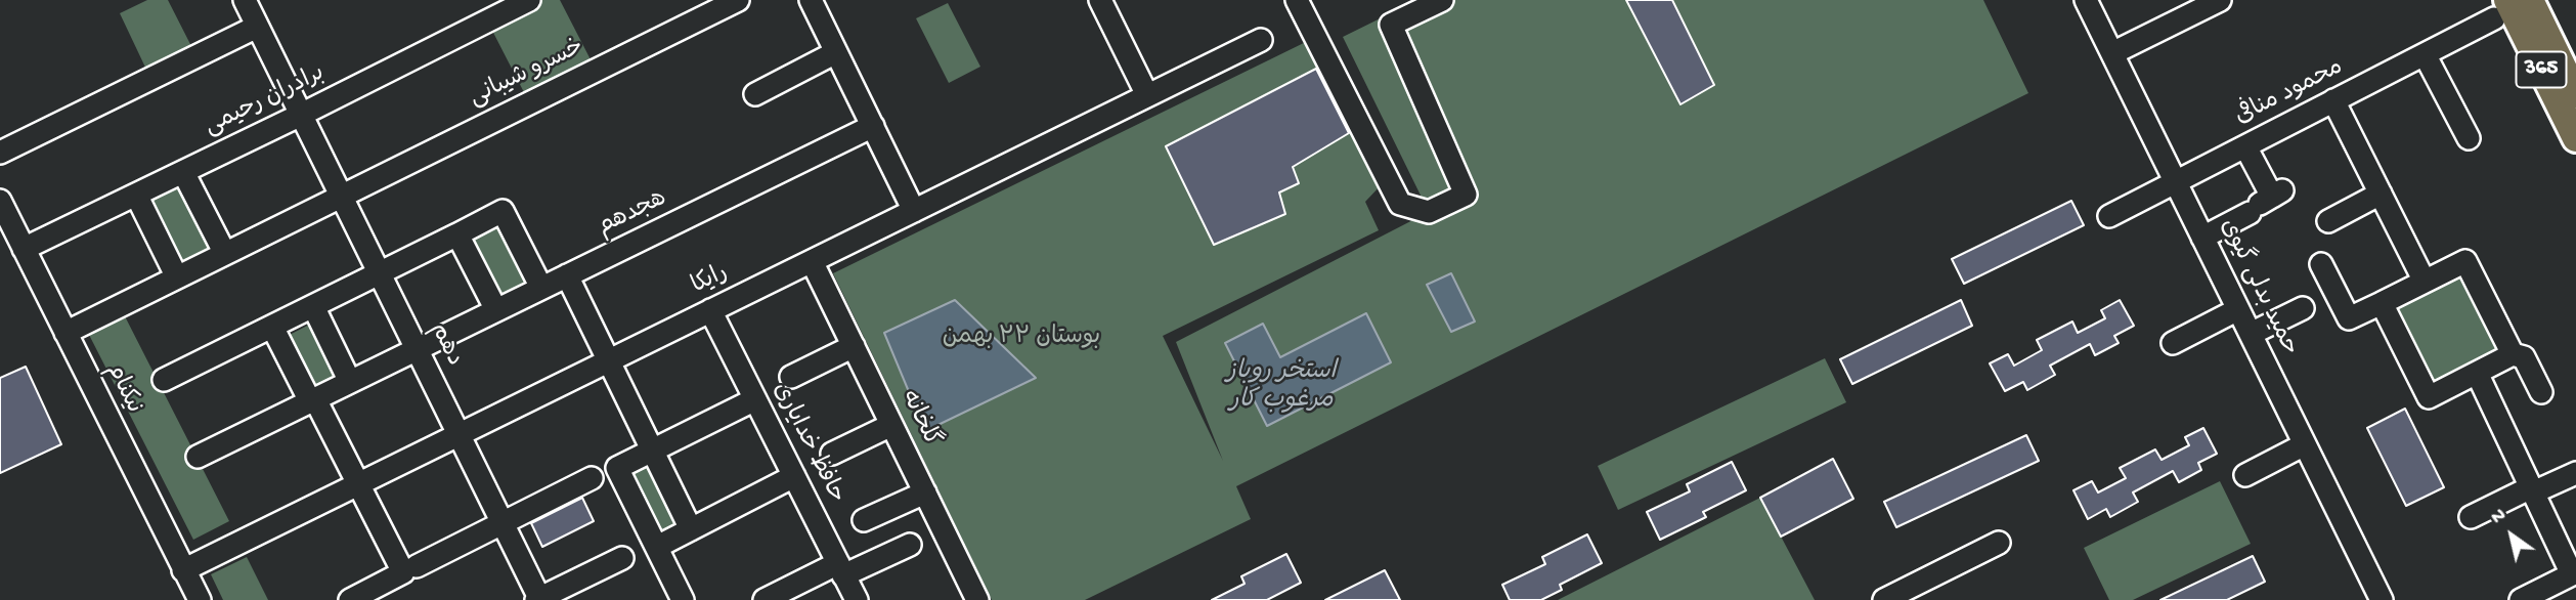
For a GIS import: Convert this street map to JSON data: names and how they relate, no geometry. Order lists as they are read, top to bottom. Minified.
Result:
{"streets":{"main road":["365"],"street":["خسرو شیبانی","محمود منافی","برادران رحیمی","هجدهم","رایکا","حمید بدلی گیوی","دهم","نیکنام","گلخانه","حافظ خدایاری"]},"crossings":[["365","محمود منافی"],["خسرو شیبانی","دهم"],["خسرو شیبانی","نیکنام"],["محمود منافی","حمید بدلی گیوی"],["برادران رحیمی","دهم"],["برادران رحیمی","نیکنام"],["هجدهم","دهم"],["رایکا","دهم"],["رایکا","نیکنام"],["رایکا","گلخانه"],["رایکا","حافظ خدایاری"]],"water":["استخر روباز مرغوب کار"],"parks":["بوستان ۲۲ بهمن"],"north":"top left"}
